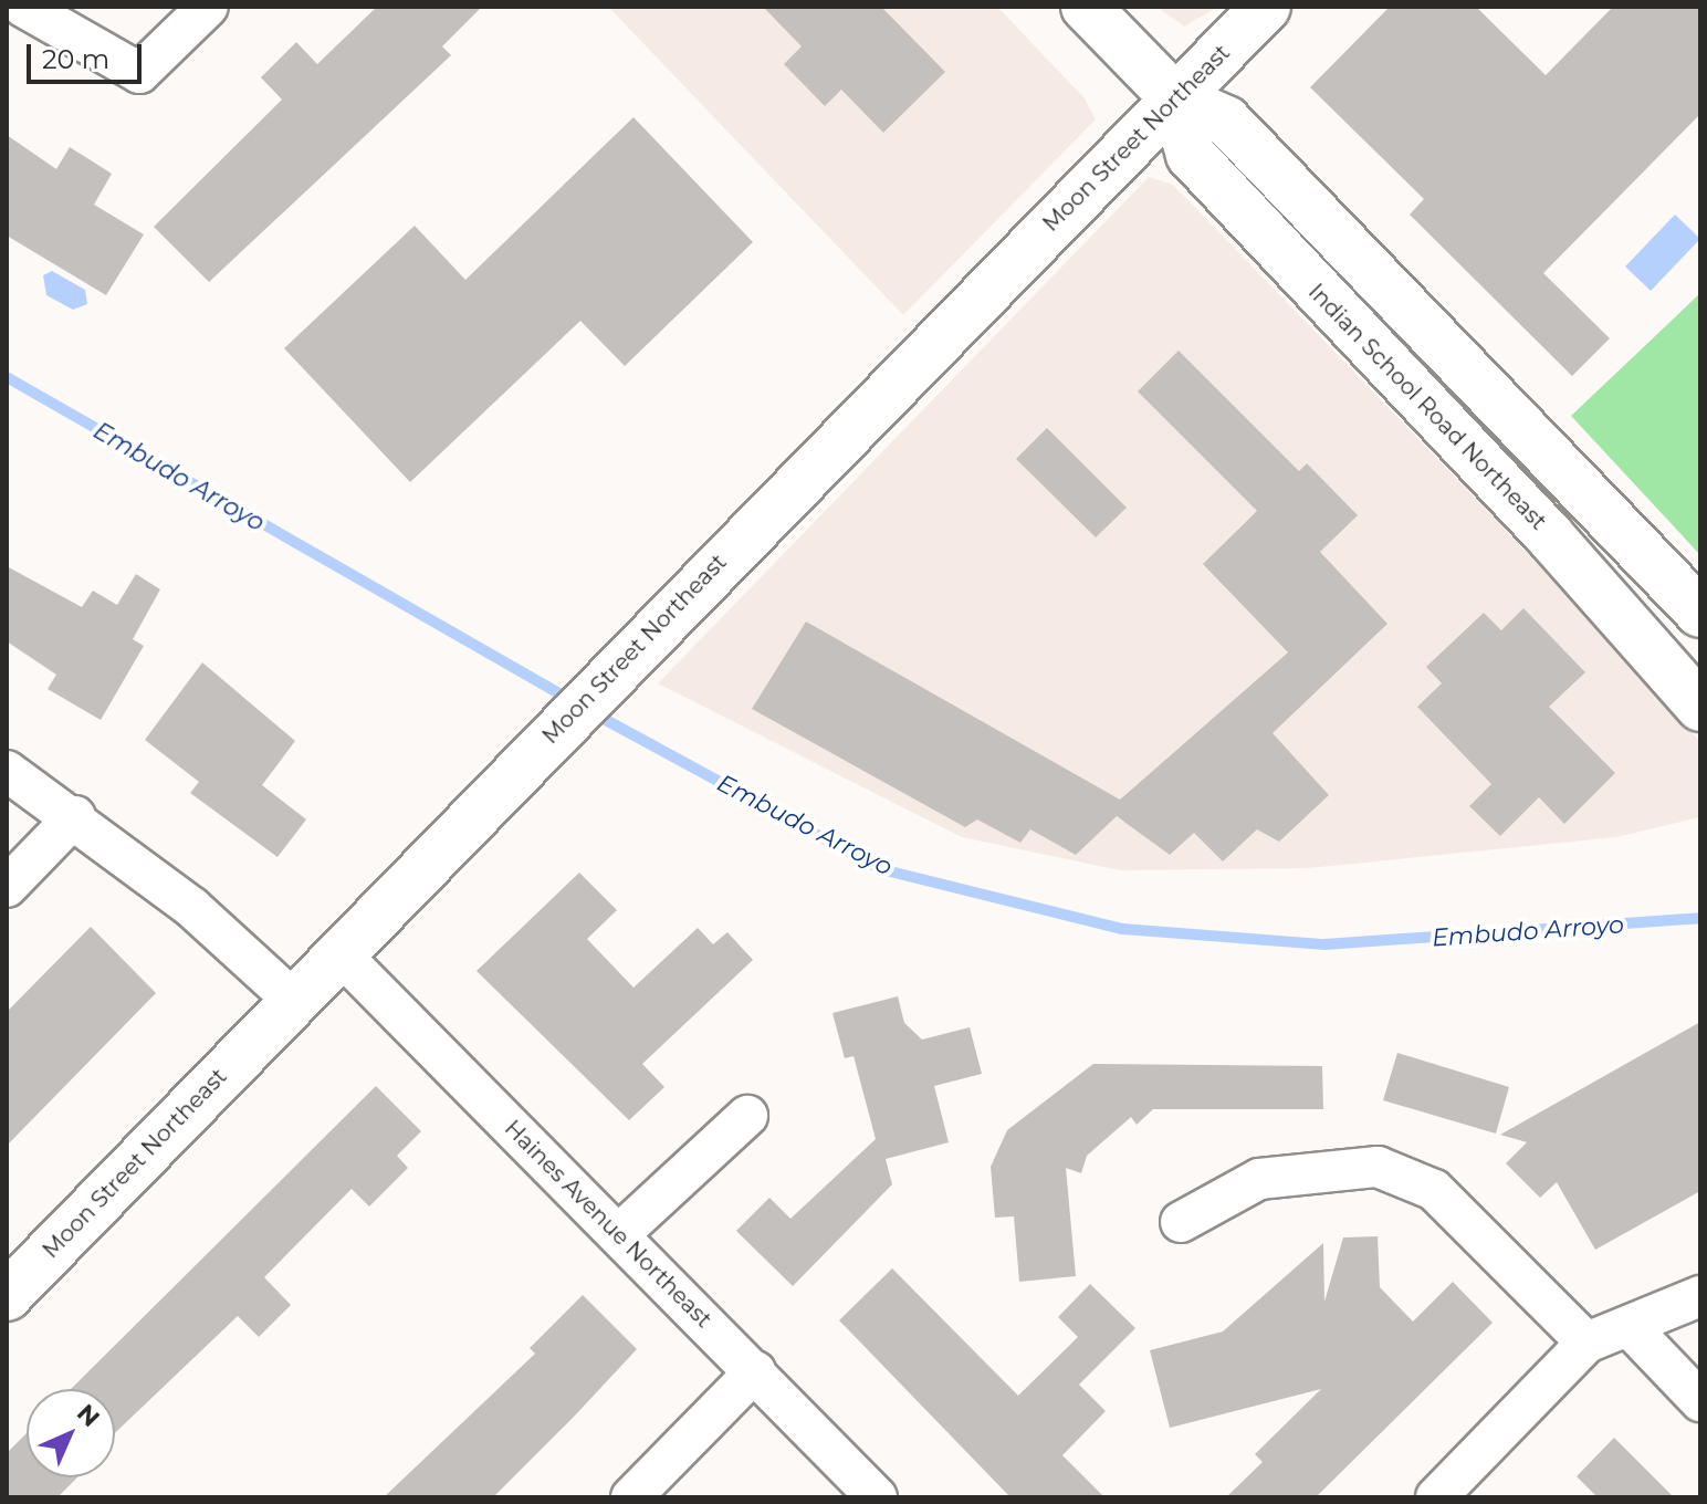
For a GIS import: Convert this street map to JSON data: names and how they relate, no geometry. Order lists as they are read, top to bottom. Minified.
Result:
{"streets":{"street":["Moon Street Northeast","Indian School Road Northeast","Haines Avenue Northeast"]},"crossings":[["Moon Street Northeast","Indian School Road Northeast"],["Moon Street Northeast","Haines Avenue Northeast"]],"water":["Embudo Arroyo"],"scale_bar":"20 m","north":"top right"}
